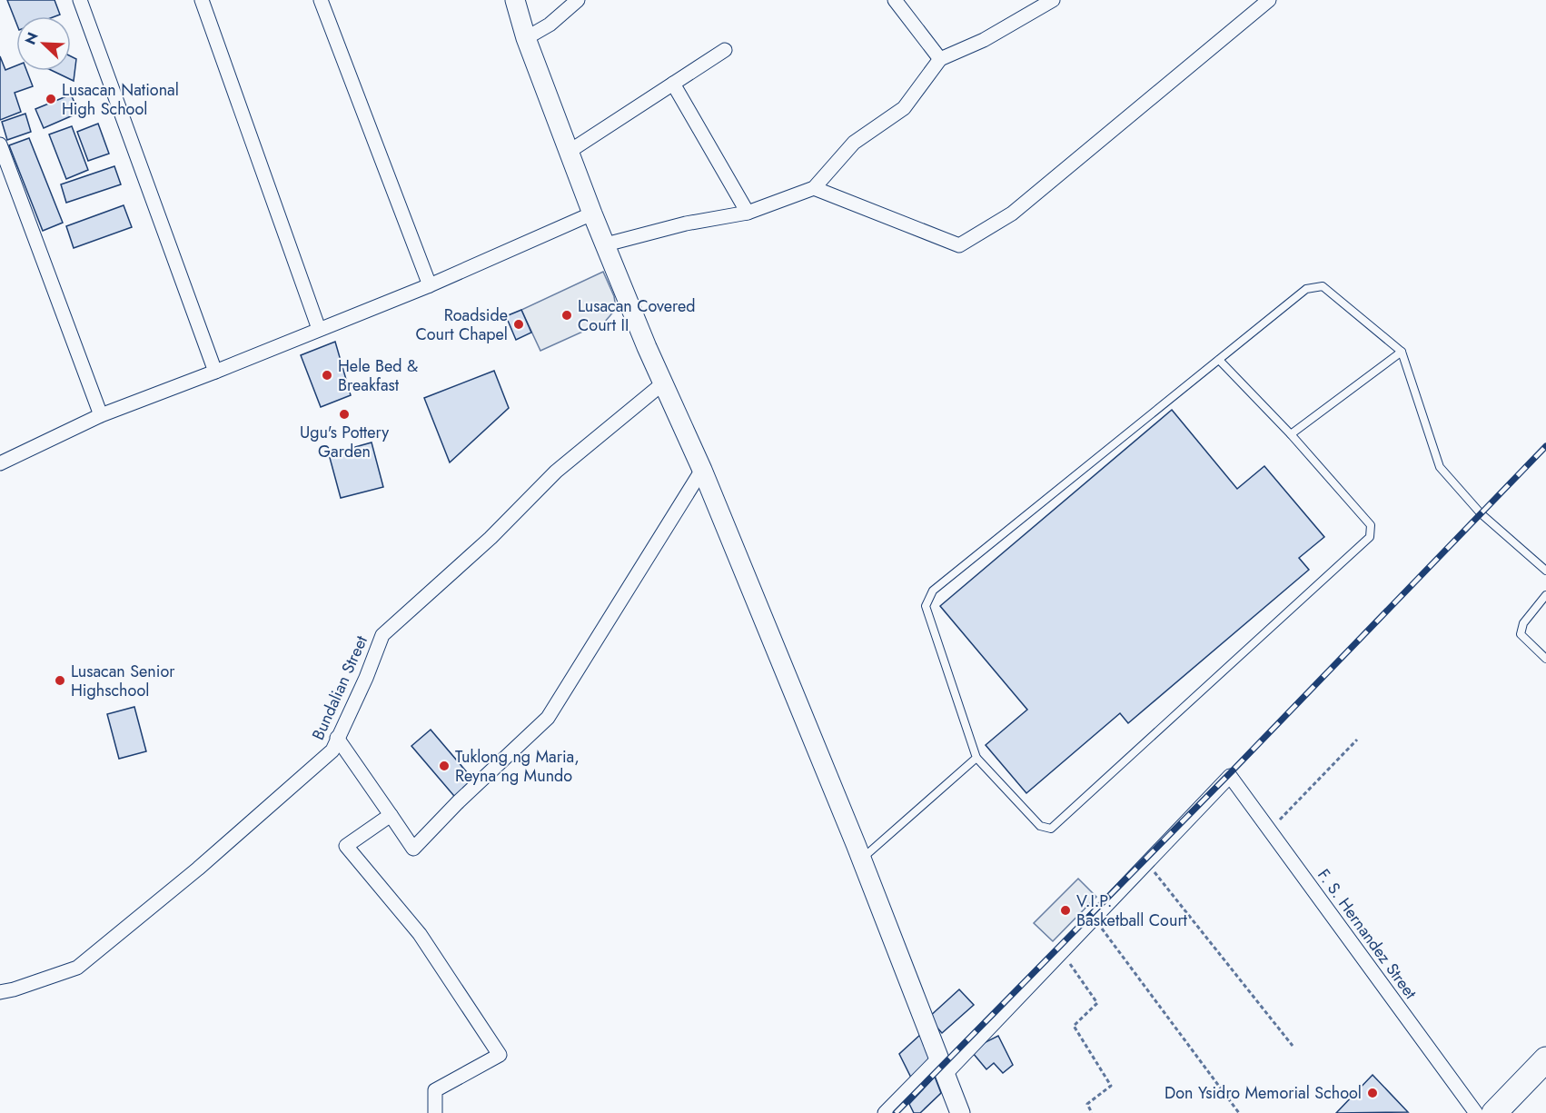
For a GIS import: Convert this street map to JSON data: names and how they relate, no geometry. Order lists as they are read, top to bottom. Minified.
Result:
{"streets":{"street":["Bundalian Street","F. S. Hernandez Street"]},"places":["Lusacan National High School","Lusacan Covered Court II","Roadside Court Chapel","Hele Bed & Breakfast","Ugu's Pottery Garden","Lusacan Senior Highschool","Tuklong ng Maria, Reyna ng Mundo","V.I.P. Basketball Court","Don Ysidro Memorial School"],"north":"top left"}
